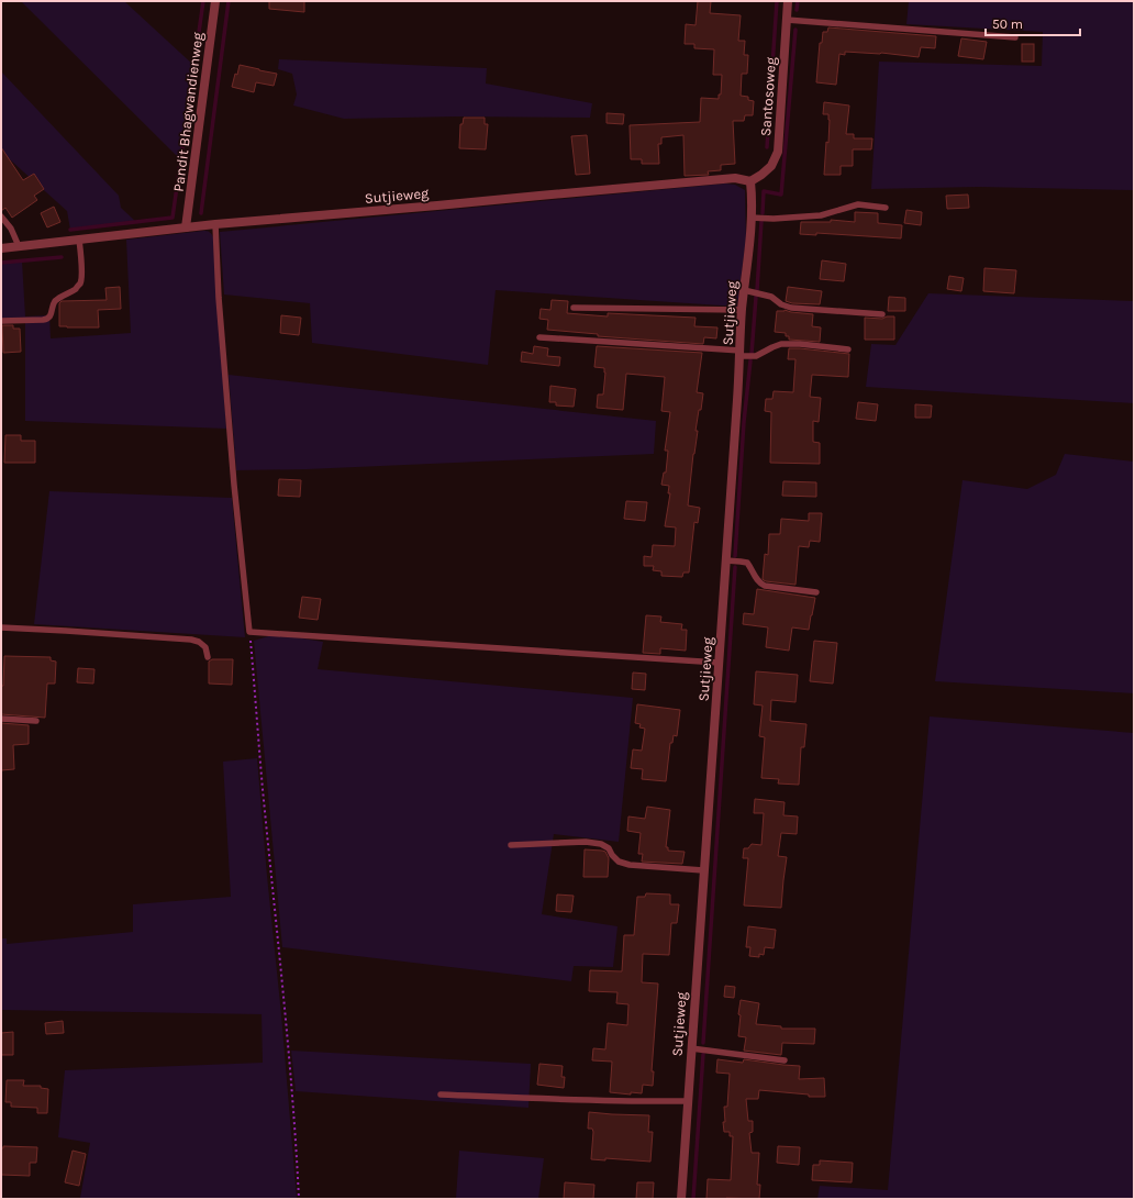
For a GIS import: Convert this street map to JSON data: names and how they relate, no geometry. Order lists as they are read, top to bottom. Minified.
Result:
{"streets":{"street":["Santosoweg","Pandit Bhagwandienweg","Sutjieweg"]},"crossings":[["Santosoweg","Sutjieweg"],["Pandit Bhagwandienweg","Sutjieweg"]],"scale_bar":"50 m"}
